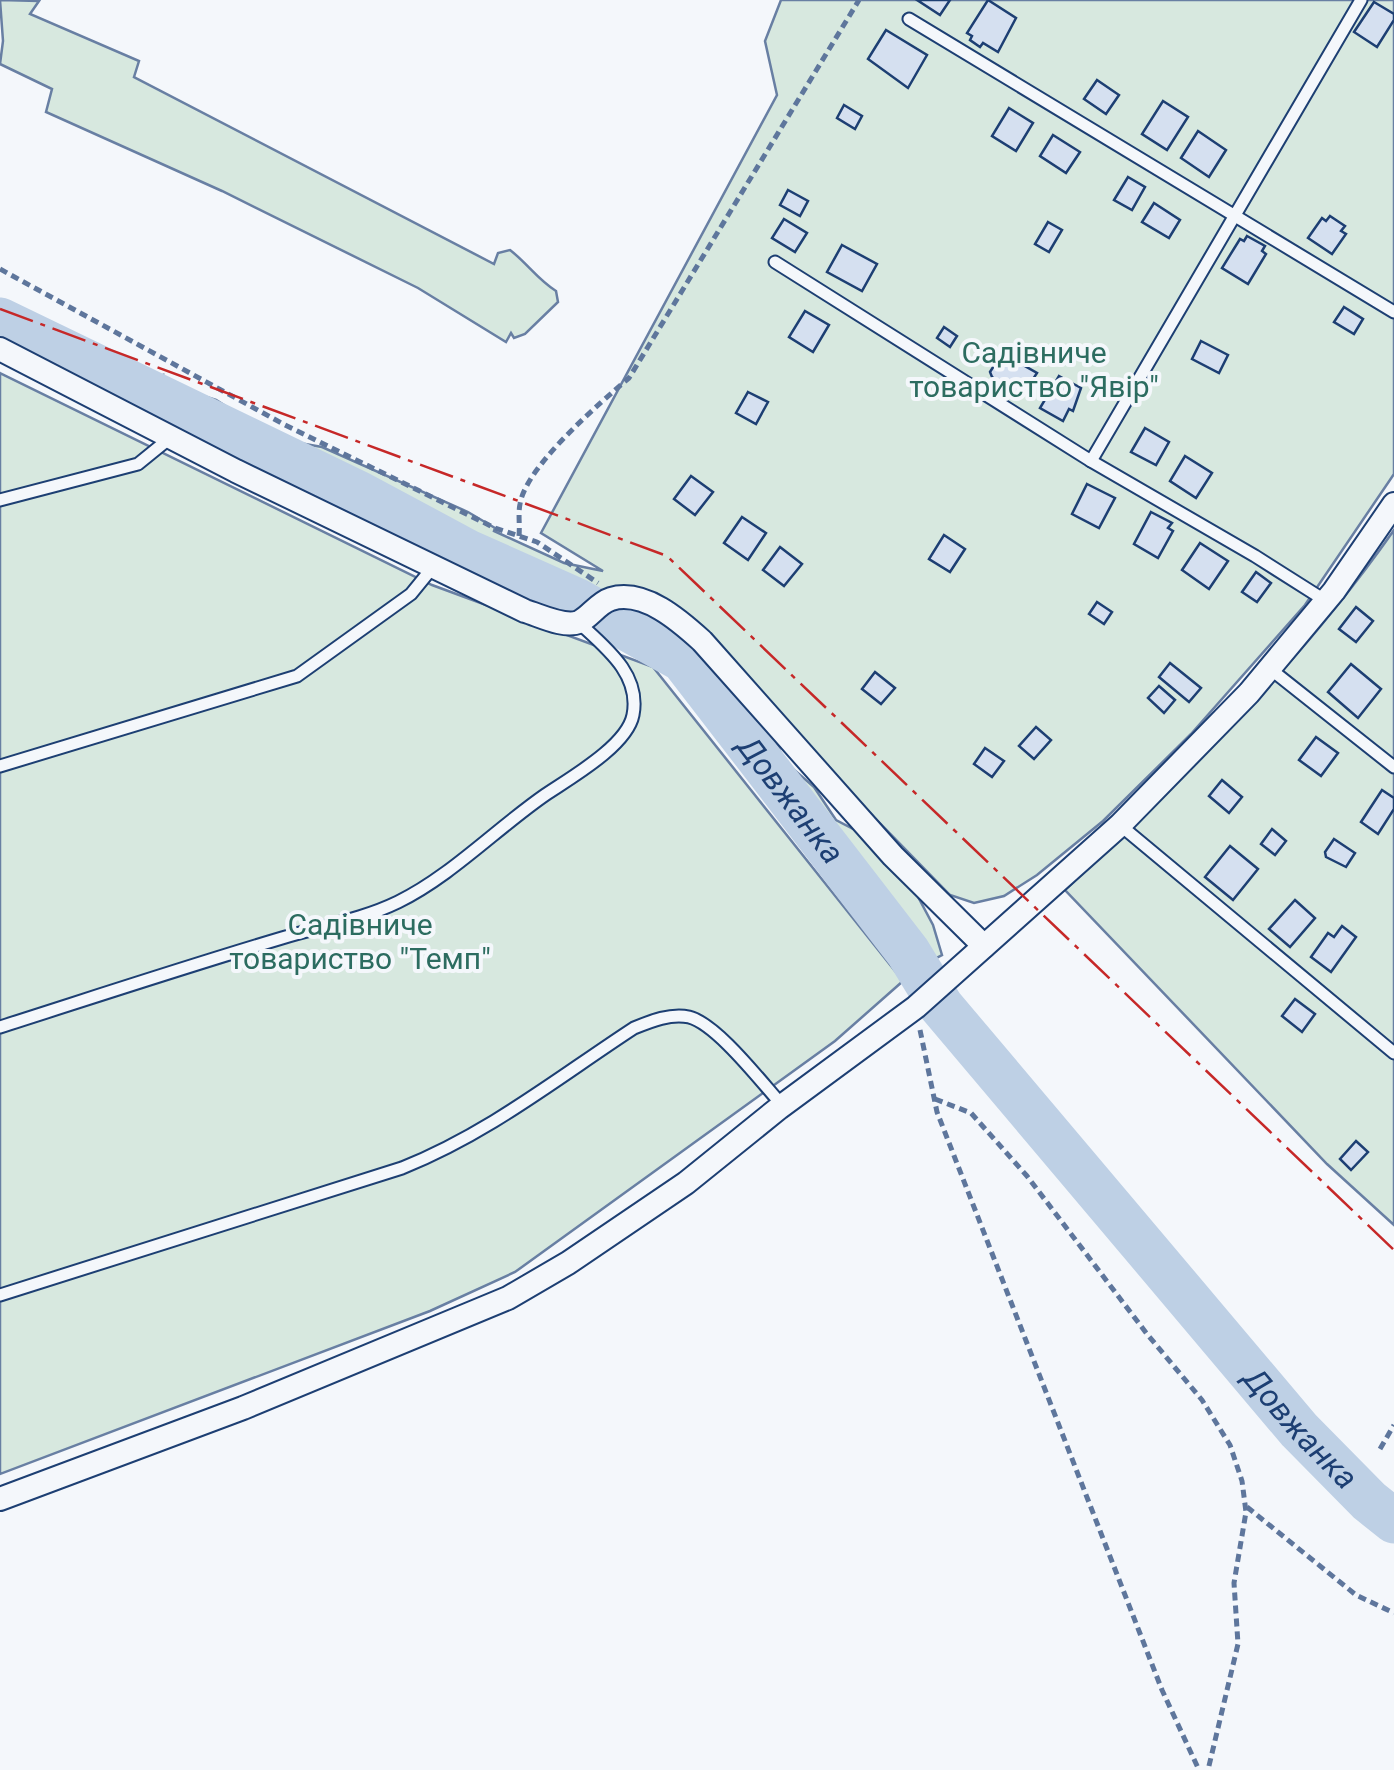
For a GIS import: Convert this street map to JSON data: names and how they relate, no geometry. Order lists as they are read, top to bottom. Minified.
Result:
{"water":["Довжанка"],"parks":["Садівниче товариство \"Явір\"","Садівниче товариство \"Темп\""]}
